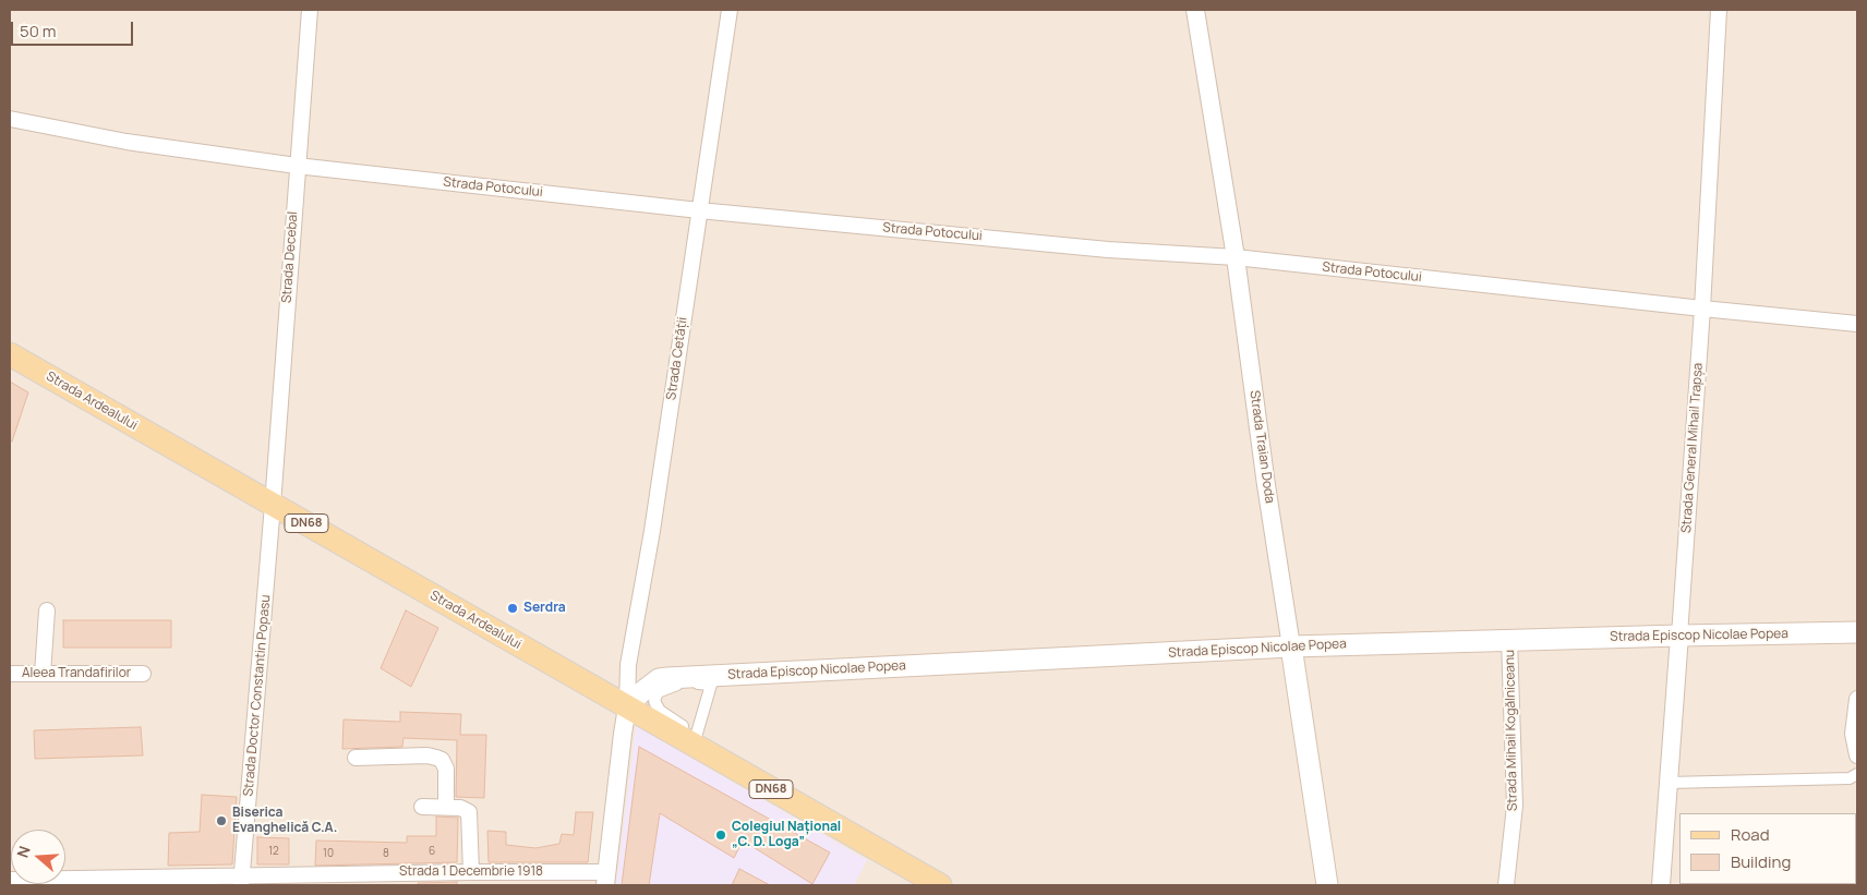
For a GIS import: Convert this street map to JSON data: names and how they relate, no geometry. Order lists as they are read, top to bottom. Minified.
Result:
{"streets":{"main road":["Strada Ardealului","Strada Traian Doda","DN68","Strada Episcop Nicolae Popea"],"street":["Strada Potocului","Strada Decebal","Strada Cetății","Strada General Mihail Trapșa","Aleea Trandafirilor","Strada Doctor Constantin Popasu","Strada Mihail Kogălniceanu","Strada 1 Decembrie 1918"]},"crossings":[["Strada Potocului","Strada Decebal"],["Strada Potocului","Strada Cetății"],["Strada Potocului","Strada Traian Doda"],["Strada Potocului","Strada General Mihail Trapșa"],["Strada Decebal","Strada Ardealului"],["Strada Decebal","Strada Doctor Constantin Popasu"],["Strada Cetății","Strada Ardealului"],["Strada Cetății","Strada Episcop Nicolae Popea"],["Strada Ardealului","Strada Episcop Nicolae Popea"],["Strada Ardealului","Strada Doctor Constantin Popasu"],["Strada Traian Doda","Strada Episcop Nicolae Popea"],["Strada General Mihail Trapșa","Strada Episcop Nicolae Popea"],["Strada Episcop Nicolae Popea","Strada Mihail Kogălniceanu"],["Strada Doctor Constantin Popasu","Strada 1 Decembrie 1918"]],"places":["Serdra","Biserica Evanghelică C.A.","Colegiul Național „C. D. Loga”"],"house_numbers":["12","6","10","8"],"legend":["Road","Building"],"scale_bar":"50 m","north":"left"}
